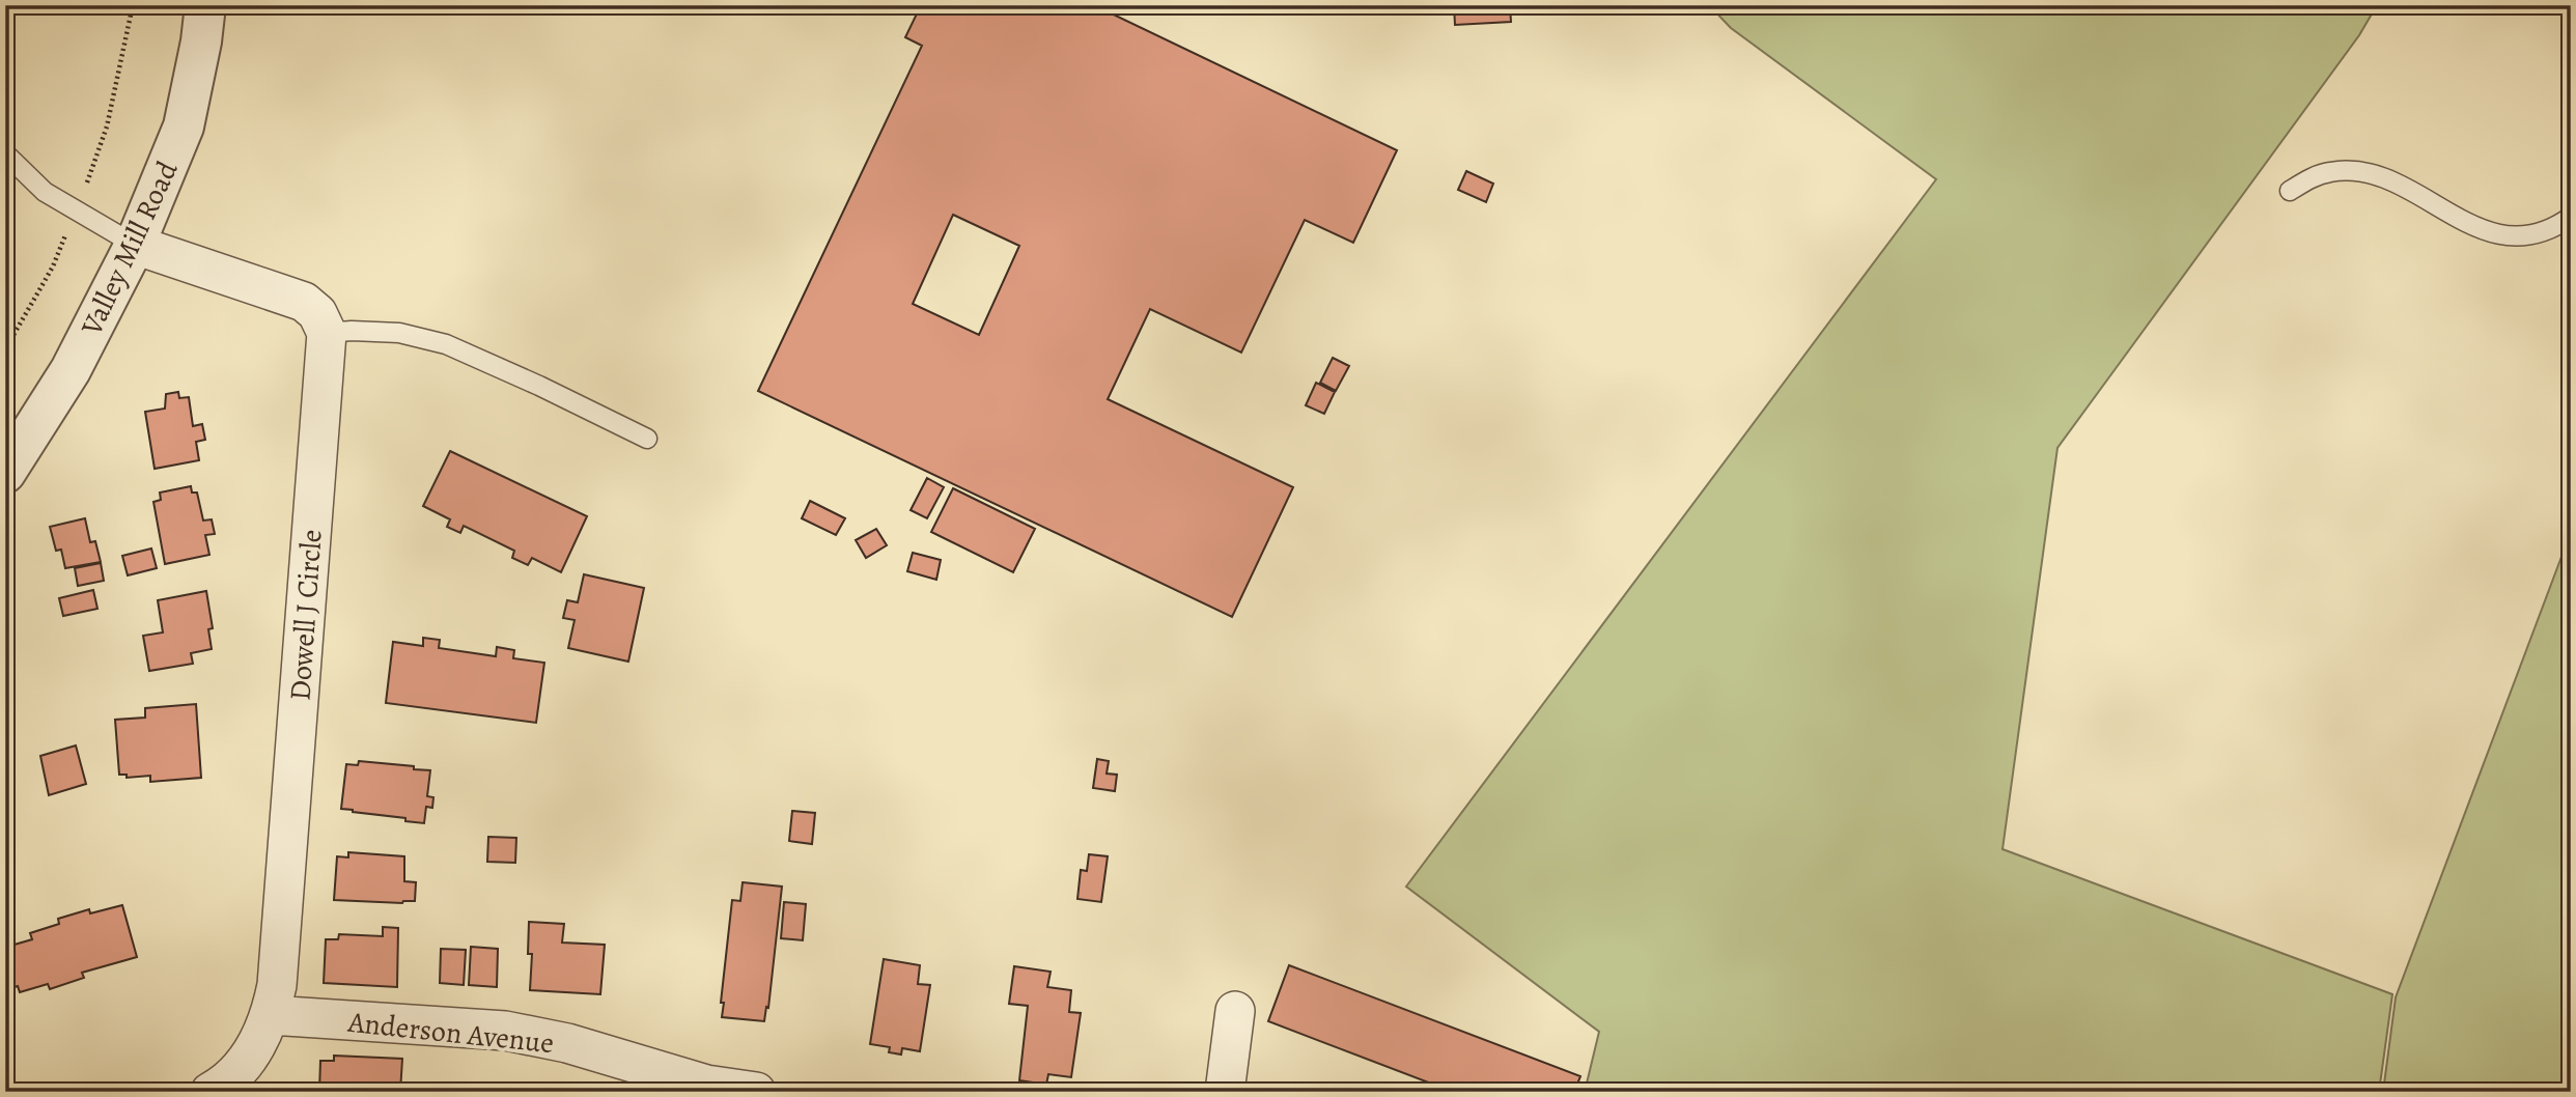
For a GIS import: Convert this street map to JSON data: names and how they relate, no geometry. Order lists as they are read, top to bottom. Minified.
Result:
{"streets":{"street":["Valley Mill Road","Dowell J Circle","Anderson Avenue"]},"crossings":[["Dowell J Circle","Anderson Avenue"]]}
